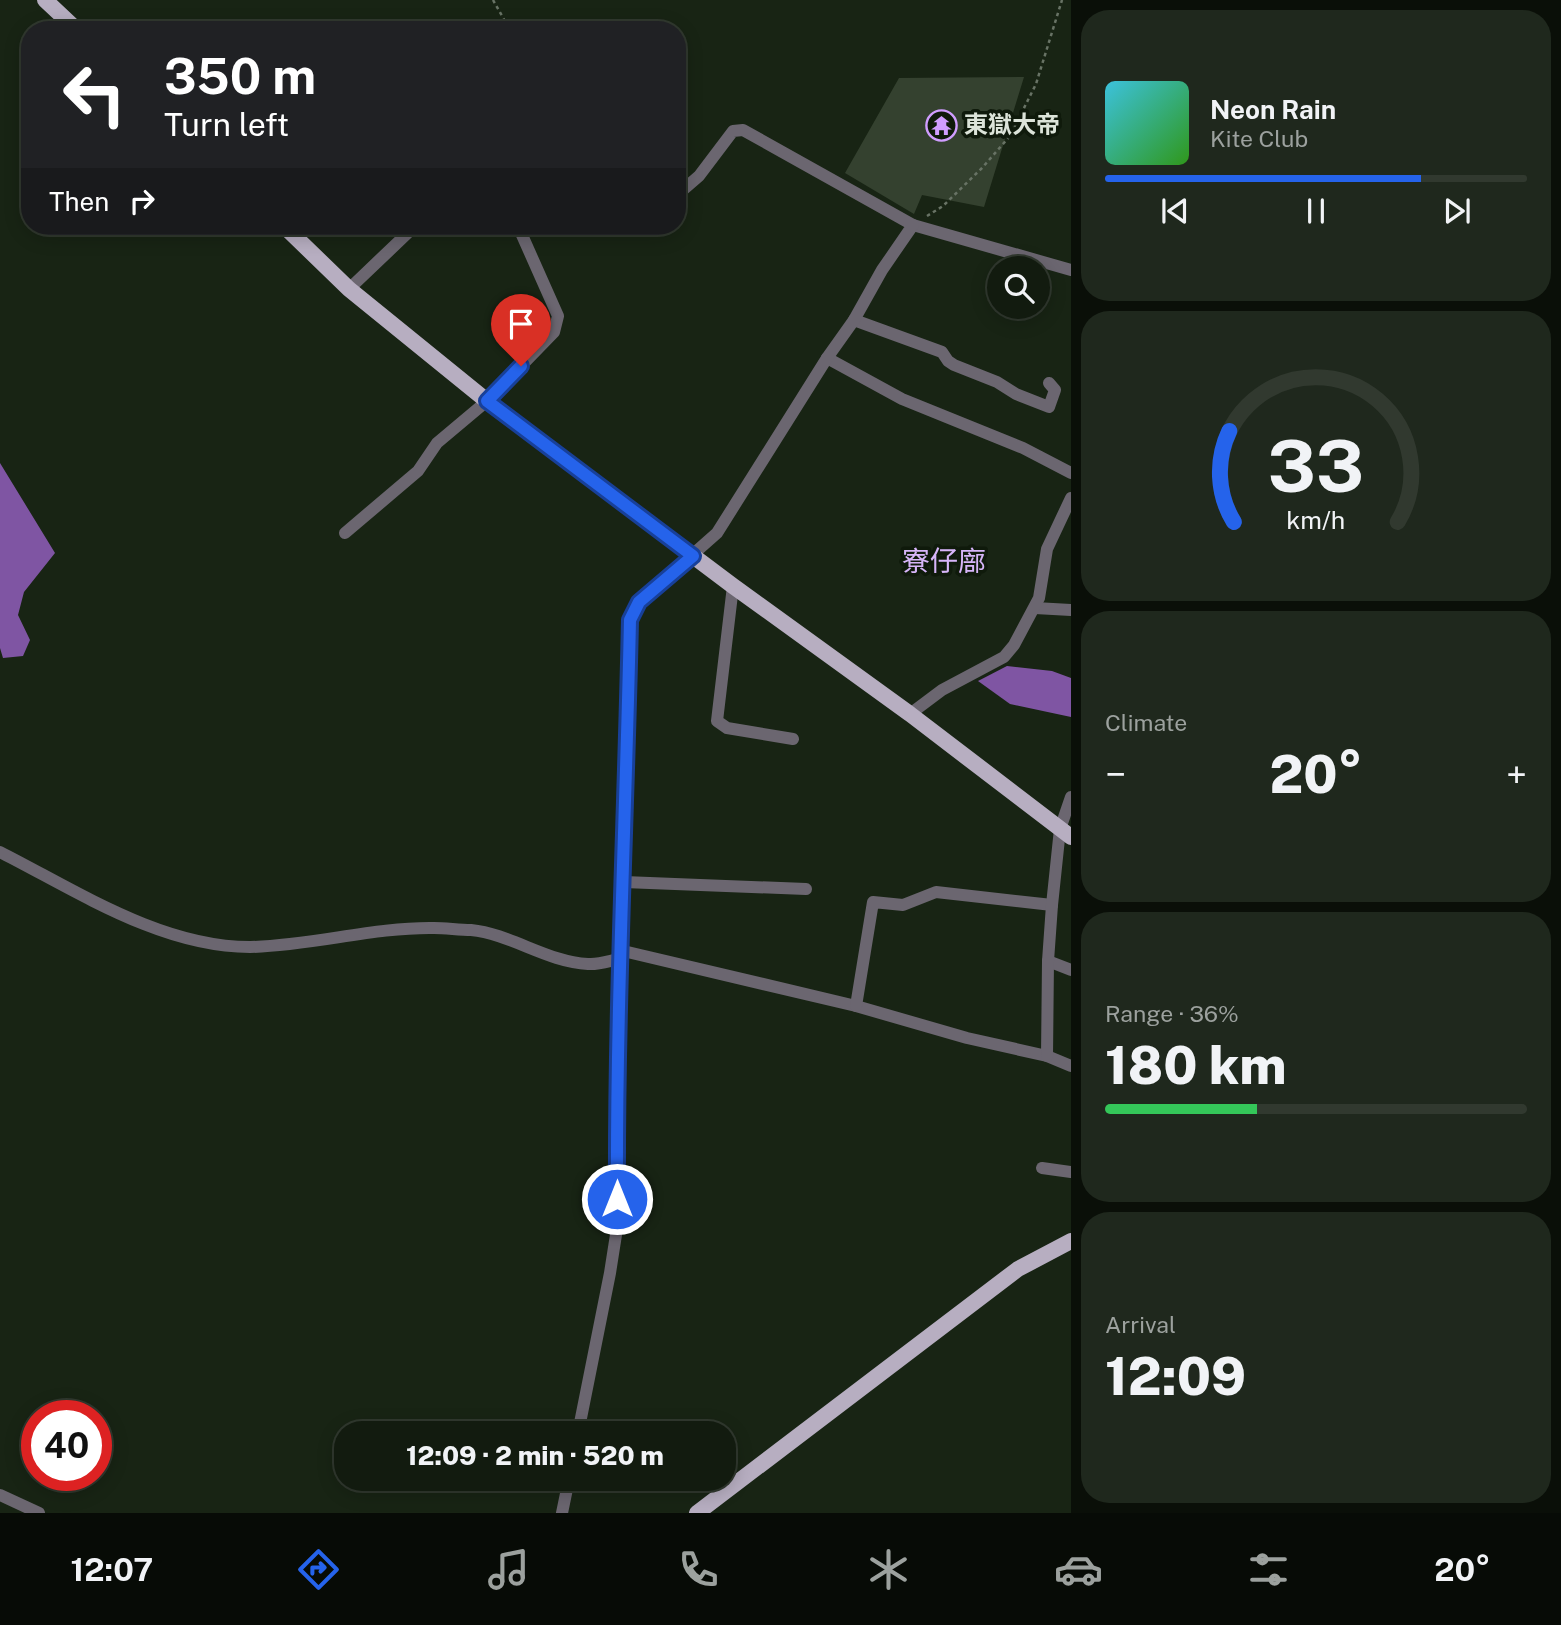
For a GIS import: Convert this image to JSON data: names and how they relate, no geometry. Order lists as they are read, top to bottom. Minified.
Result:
{"districts":["寮仔廍"],"places":{"temple":["東獄大帝"]},"page":{"turn":["350 m","Turn left"],"song":["Neon Rain","Kite Club"],"then":"Then","tile":["Climate",["Range · 36%","180 km"],["Arrival","12:09"]],"heat":["−","20°","+"],"limit":"40","trip":"12:09 · 2 min · 520 m","tabs":["12:07","20°"],"gauge":["33","km/h"]}}
